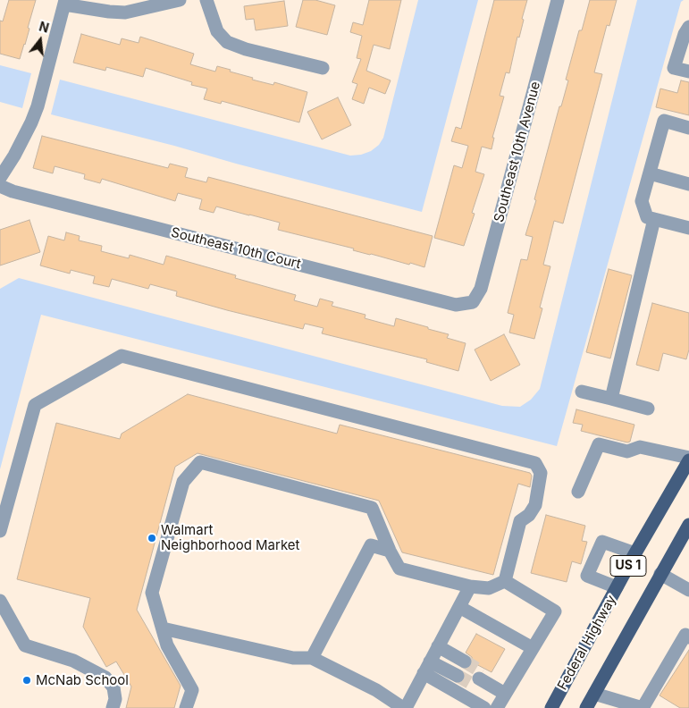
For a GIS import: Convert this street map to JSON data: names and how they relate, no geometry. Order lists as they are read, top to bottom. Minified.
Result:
{"streets":{"main road":["US 1","Federal Highway"],"street":["Southeast 10th Avenue","Southeast 10th Court"]},"crossings":[["Southeast 10th Avenue","Southeast 10th Court"]],"places":["Walmart Neighborhood Market","McNab School"],"north":"top"}
